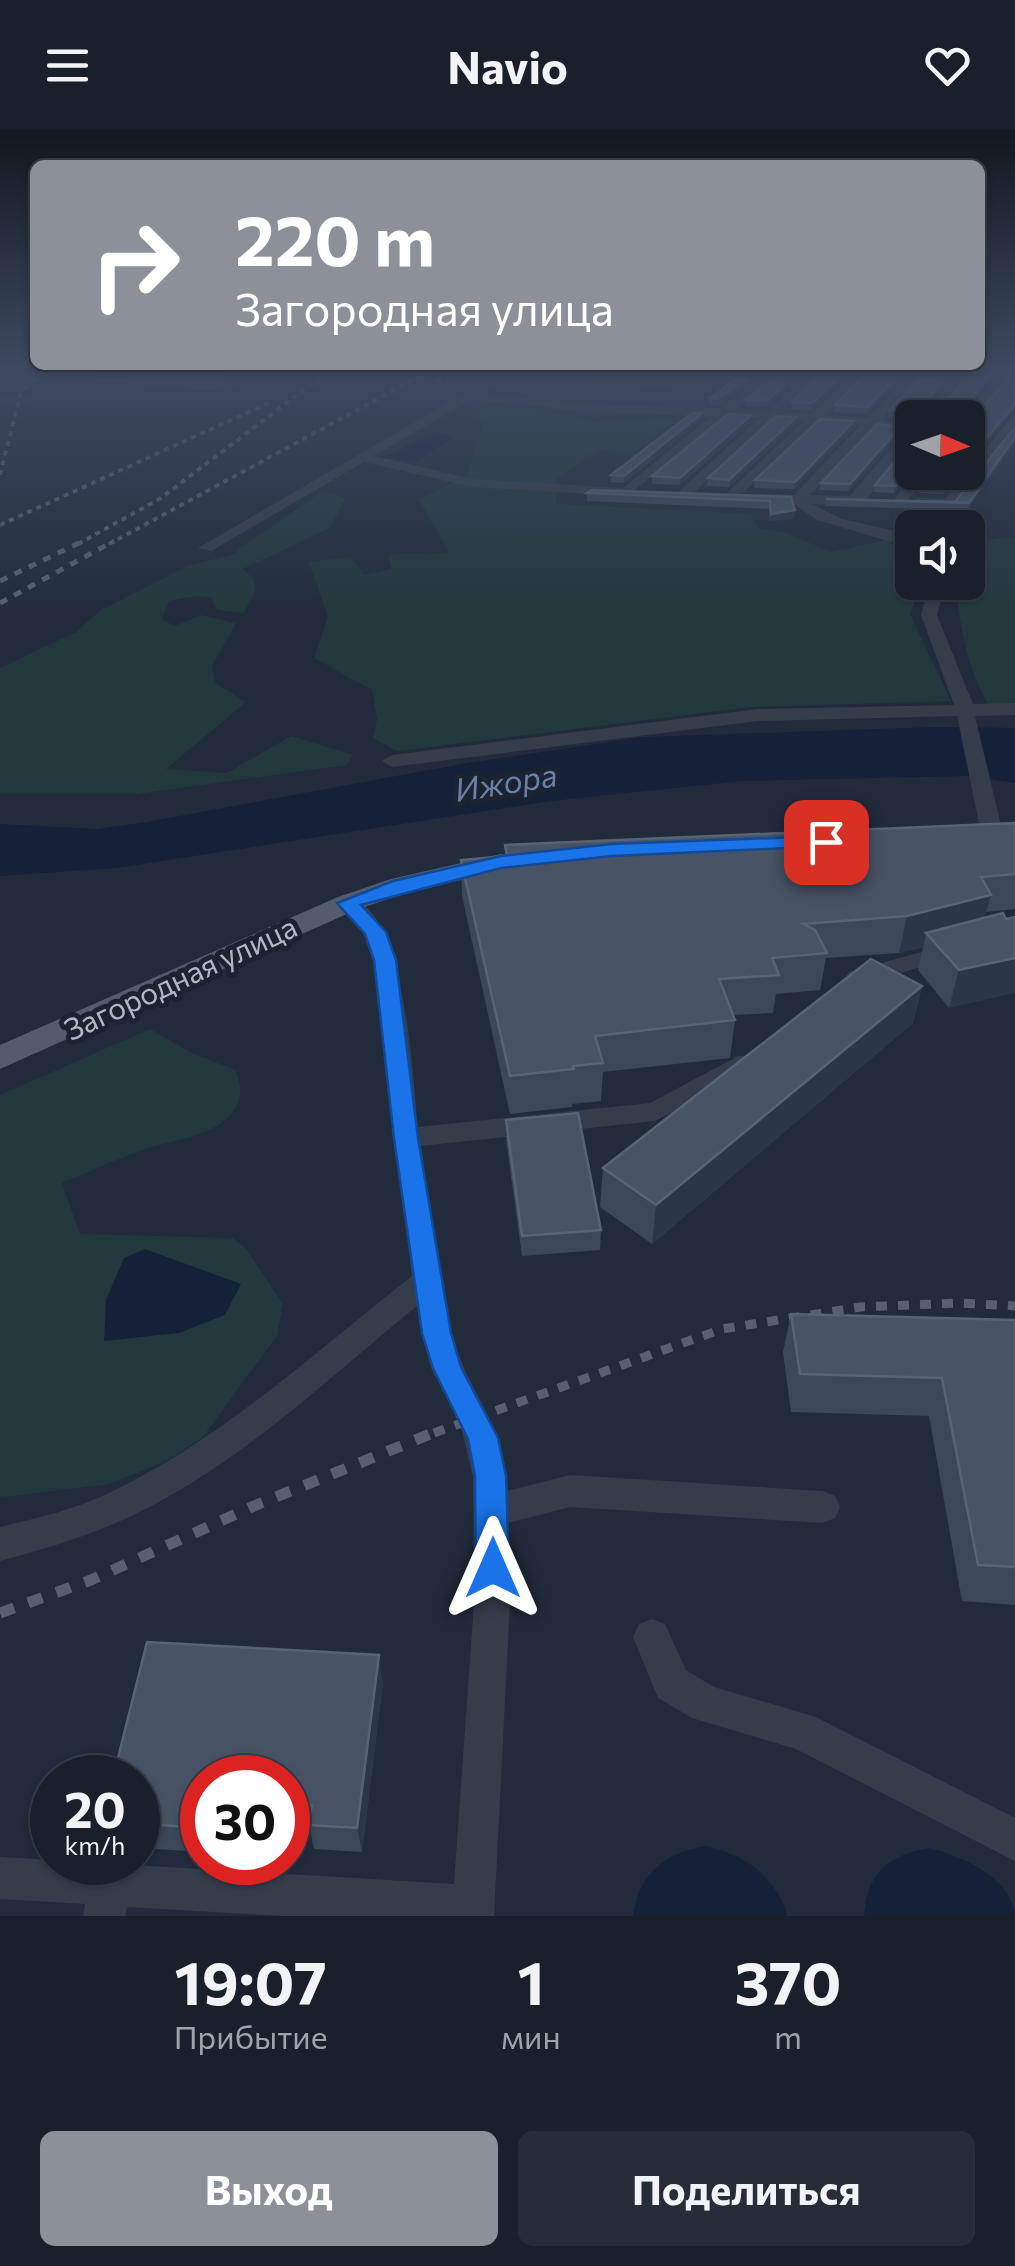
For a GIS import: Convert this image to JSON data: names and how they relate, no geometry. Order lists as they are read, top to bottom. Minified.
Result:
{"streets":{"main road":["Загородная улица"]},"water":["Ижора"],"north":"right","page":{"header":"Navio","turn":["220 m","Загородная улица"],"speed":"20 km/h","limit":"30","eta":["19:07","Прибытие","1","мин","370","m"],"buttons":["Выход","Поделиться"]}}
